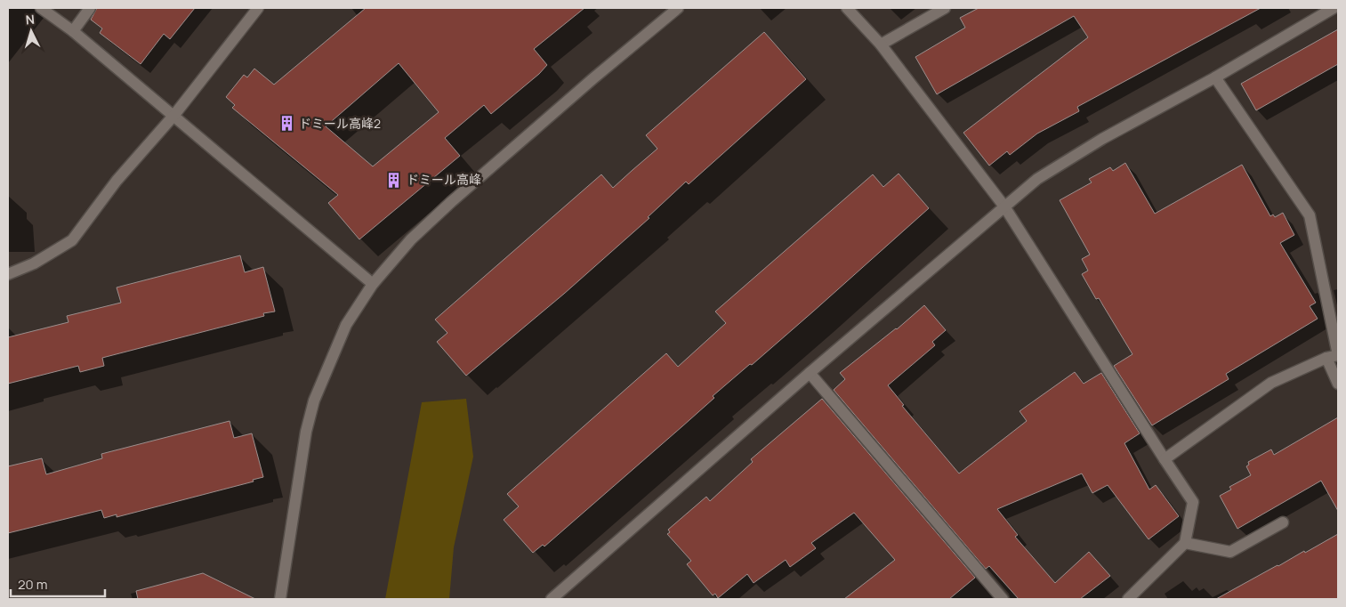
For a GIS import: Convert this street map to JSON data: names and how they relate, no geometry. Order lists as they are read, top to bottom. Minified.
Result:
{"places":{"building":["ドミール高峰2","ドミール高峰"]},"scale_bar":"20 m","north":"top"}
